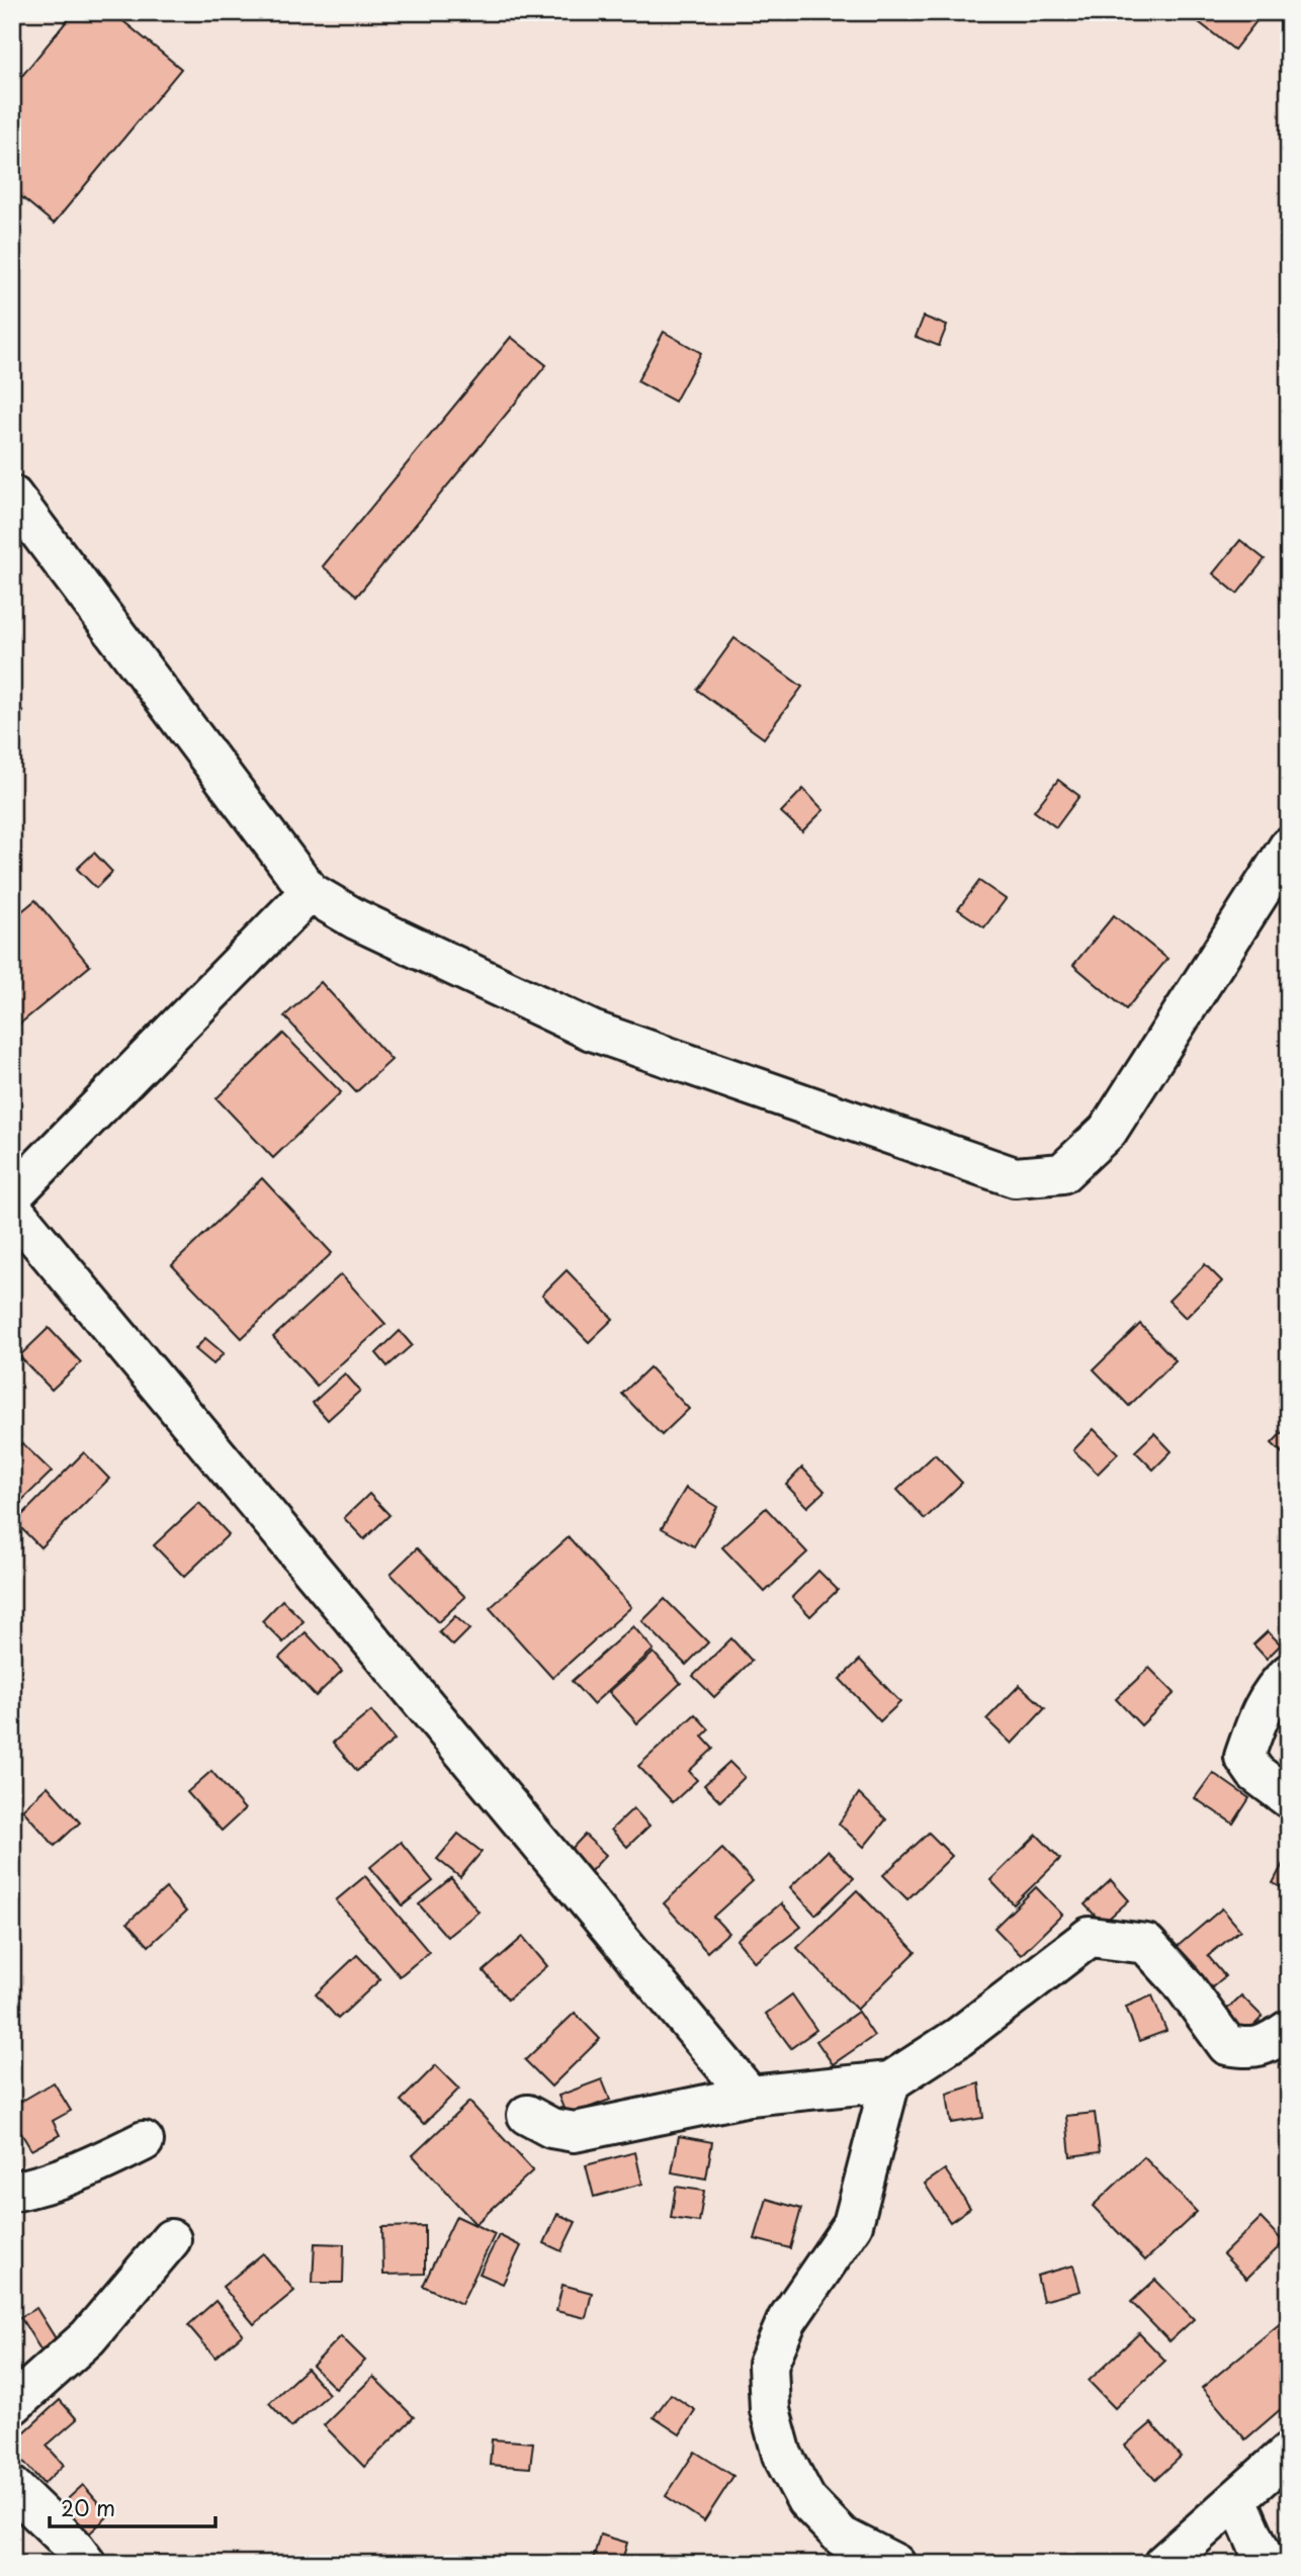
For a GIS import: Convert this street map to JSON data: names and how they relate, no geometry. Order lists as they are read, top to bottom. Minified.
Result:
{"scale_bar":"20 m"}
